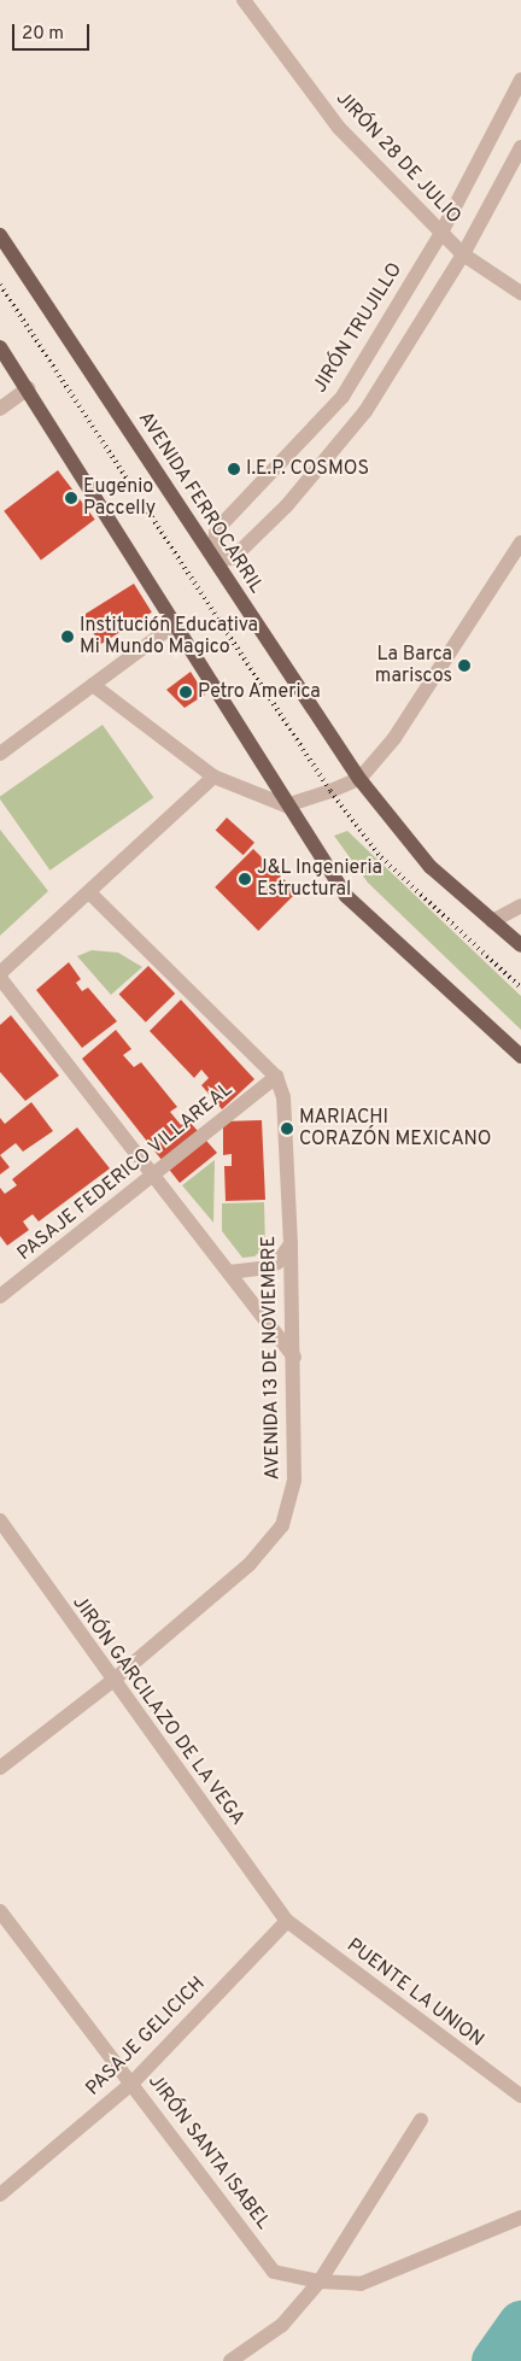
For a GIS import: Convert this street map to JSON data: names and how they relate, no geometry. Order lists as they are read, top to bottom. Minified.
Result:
{"streets":{"main road":["AVENIDA FERROCARRIL"],"street":["JIRÓN 28 DE JULIO","JIRÓN TRUJILLO","PASAJE FEDERICO VILLAREAL","AVENIDA 13 DE NOVIEMBRE","JIRÓN GARCILAZO DE LA VEGA","PUENTE LA UNION","PASAJE GELICICH","JIRÓN SANTA ISABEL"]},"crossings":[["JIRÓN 28 DE JULIO","JIRÓN TRUJILLO"],["PASAJE FEDERICO VILLAREAL","AVENIDA 13 DE NOVIEMBRE"],["AVENIDA 13 DE NOVIEMBRE","JIRÓN GARCILAZO DE LA VEGA"],["JIRÓN GARCILAZO DE LA VEGA","PUENTE LA UNION"],["JIRÓN GARCILAZO DE LA VEGA","PASAJE GELICICH"],["PUENTE LA UNION","PASAJE GELICICH"],["PASAJE GELICICH","JIRÓN SANTA ISABEL"]],"places":["I.E.P. COSMOS","Eugenio Paccelly","Institución Educativa Mi Mundo Magico","La Barca mariscos","Petro America","J&L Ingenieria Estructural","MARIACHI CORAZÓN MEXICANO"],"scale_bar":"20 m"}
